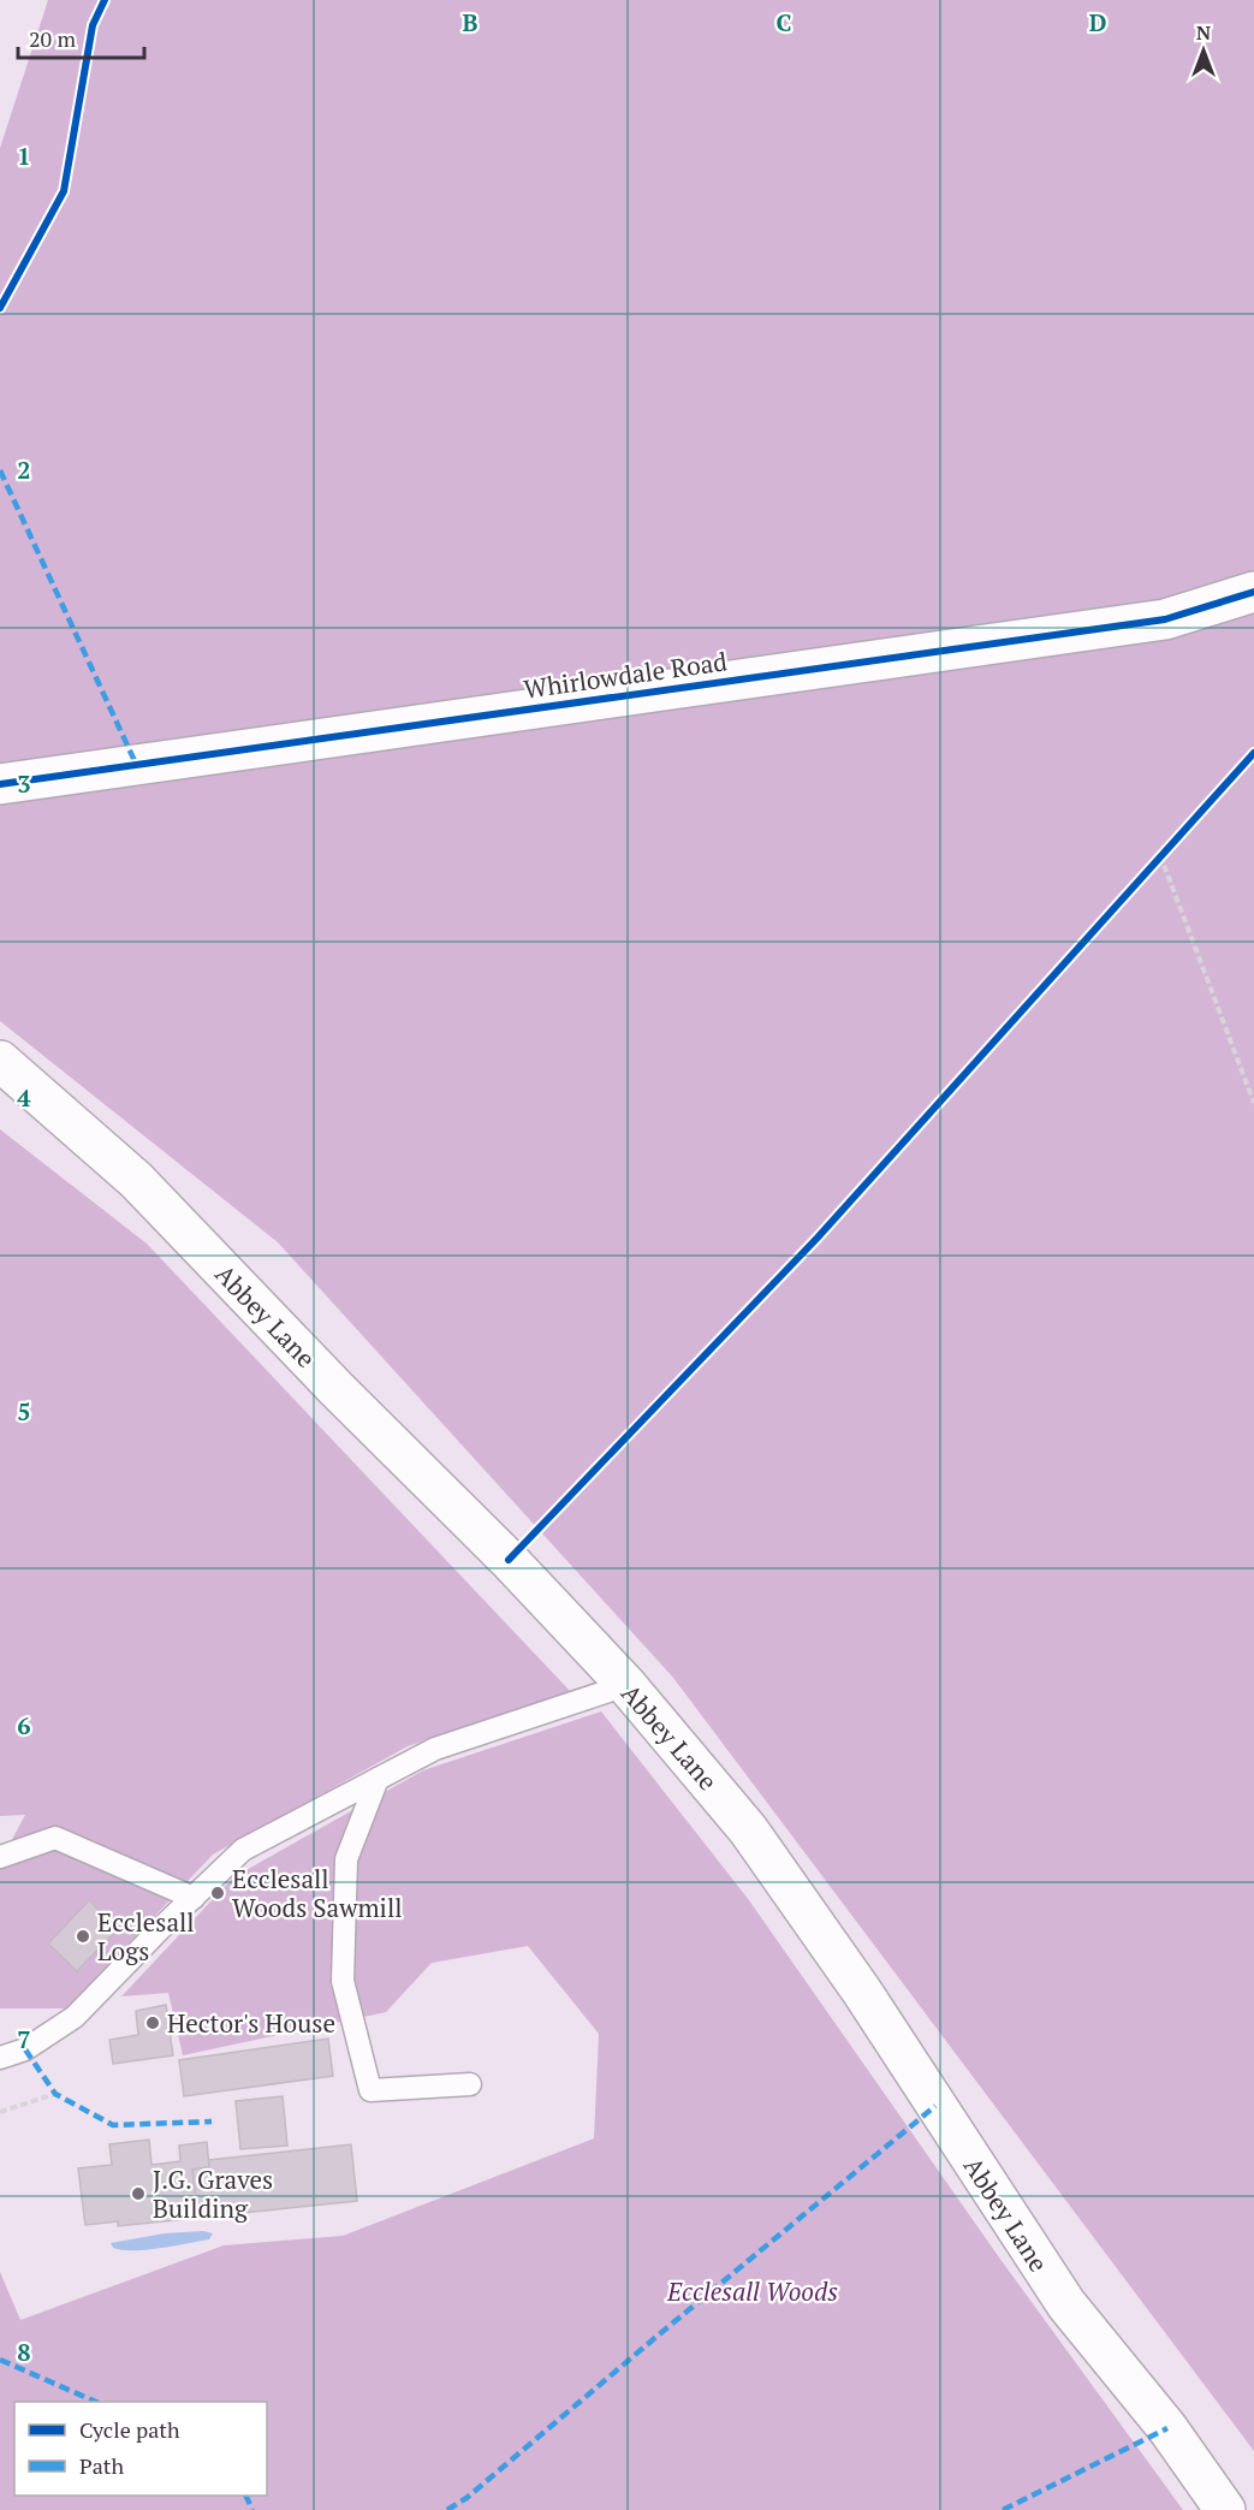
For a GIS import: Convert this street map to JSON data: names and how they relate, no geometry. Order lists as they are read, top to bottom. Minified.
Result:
{"streets":{"main road":["Whirlowdale Road","Abbey Lane"]},"parks":["Ecclesall Woods"],"places":["Ecclesall Woods Sawmill","Ecclesall Logs","Hector's House","J.G. Graves Building"],"legend":["Cycle path","Path"],"scale_bar":"20 m","north":"top","grid":{"columns":["B","C","D"],"rows":["1","2","3","4","5","6","7","8"]}}
